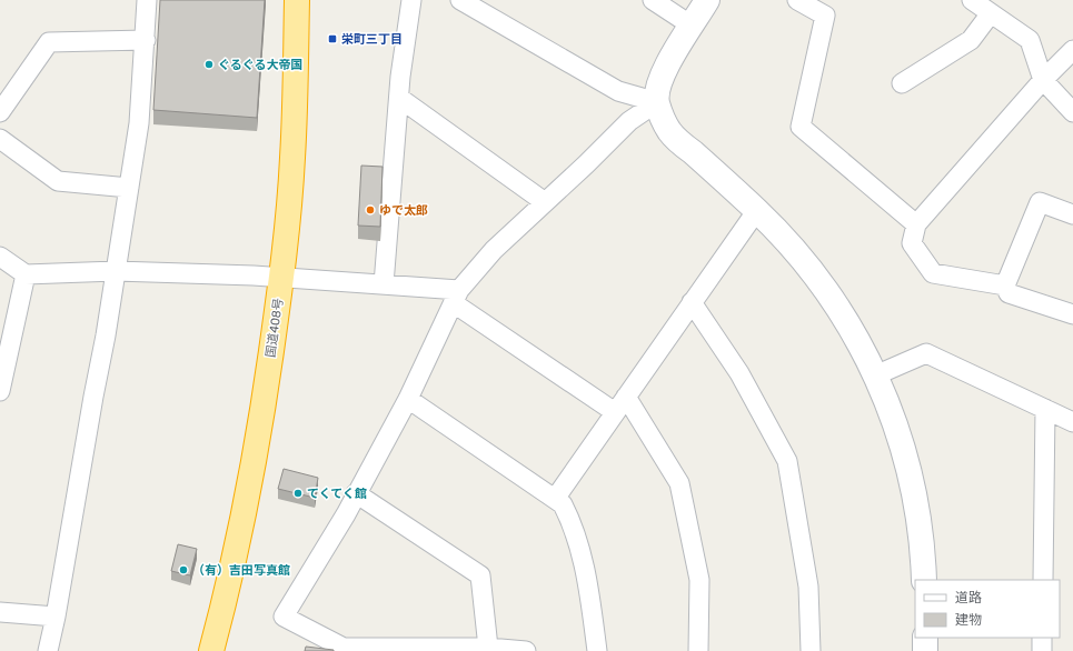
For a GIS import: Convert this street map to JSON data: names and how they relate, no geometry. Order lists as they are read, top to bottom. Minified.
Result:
{"streets":{"highway":["国道408号"]},"places":{"transit":["栄町三丁目"],"other":["ぐるぐる大帝国","ゆで太郎","てくてく館","（有）吉田写真館"]},"legend":["道路","建物"]}
